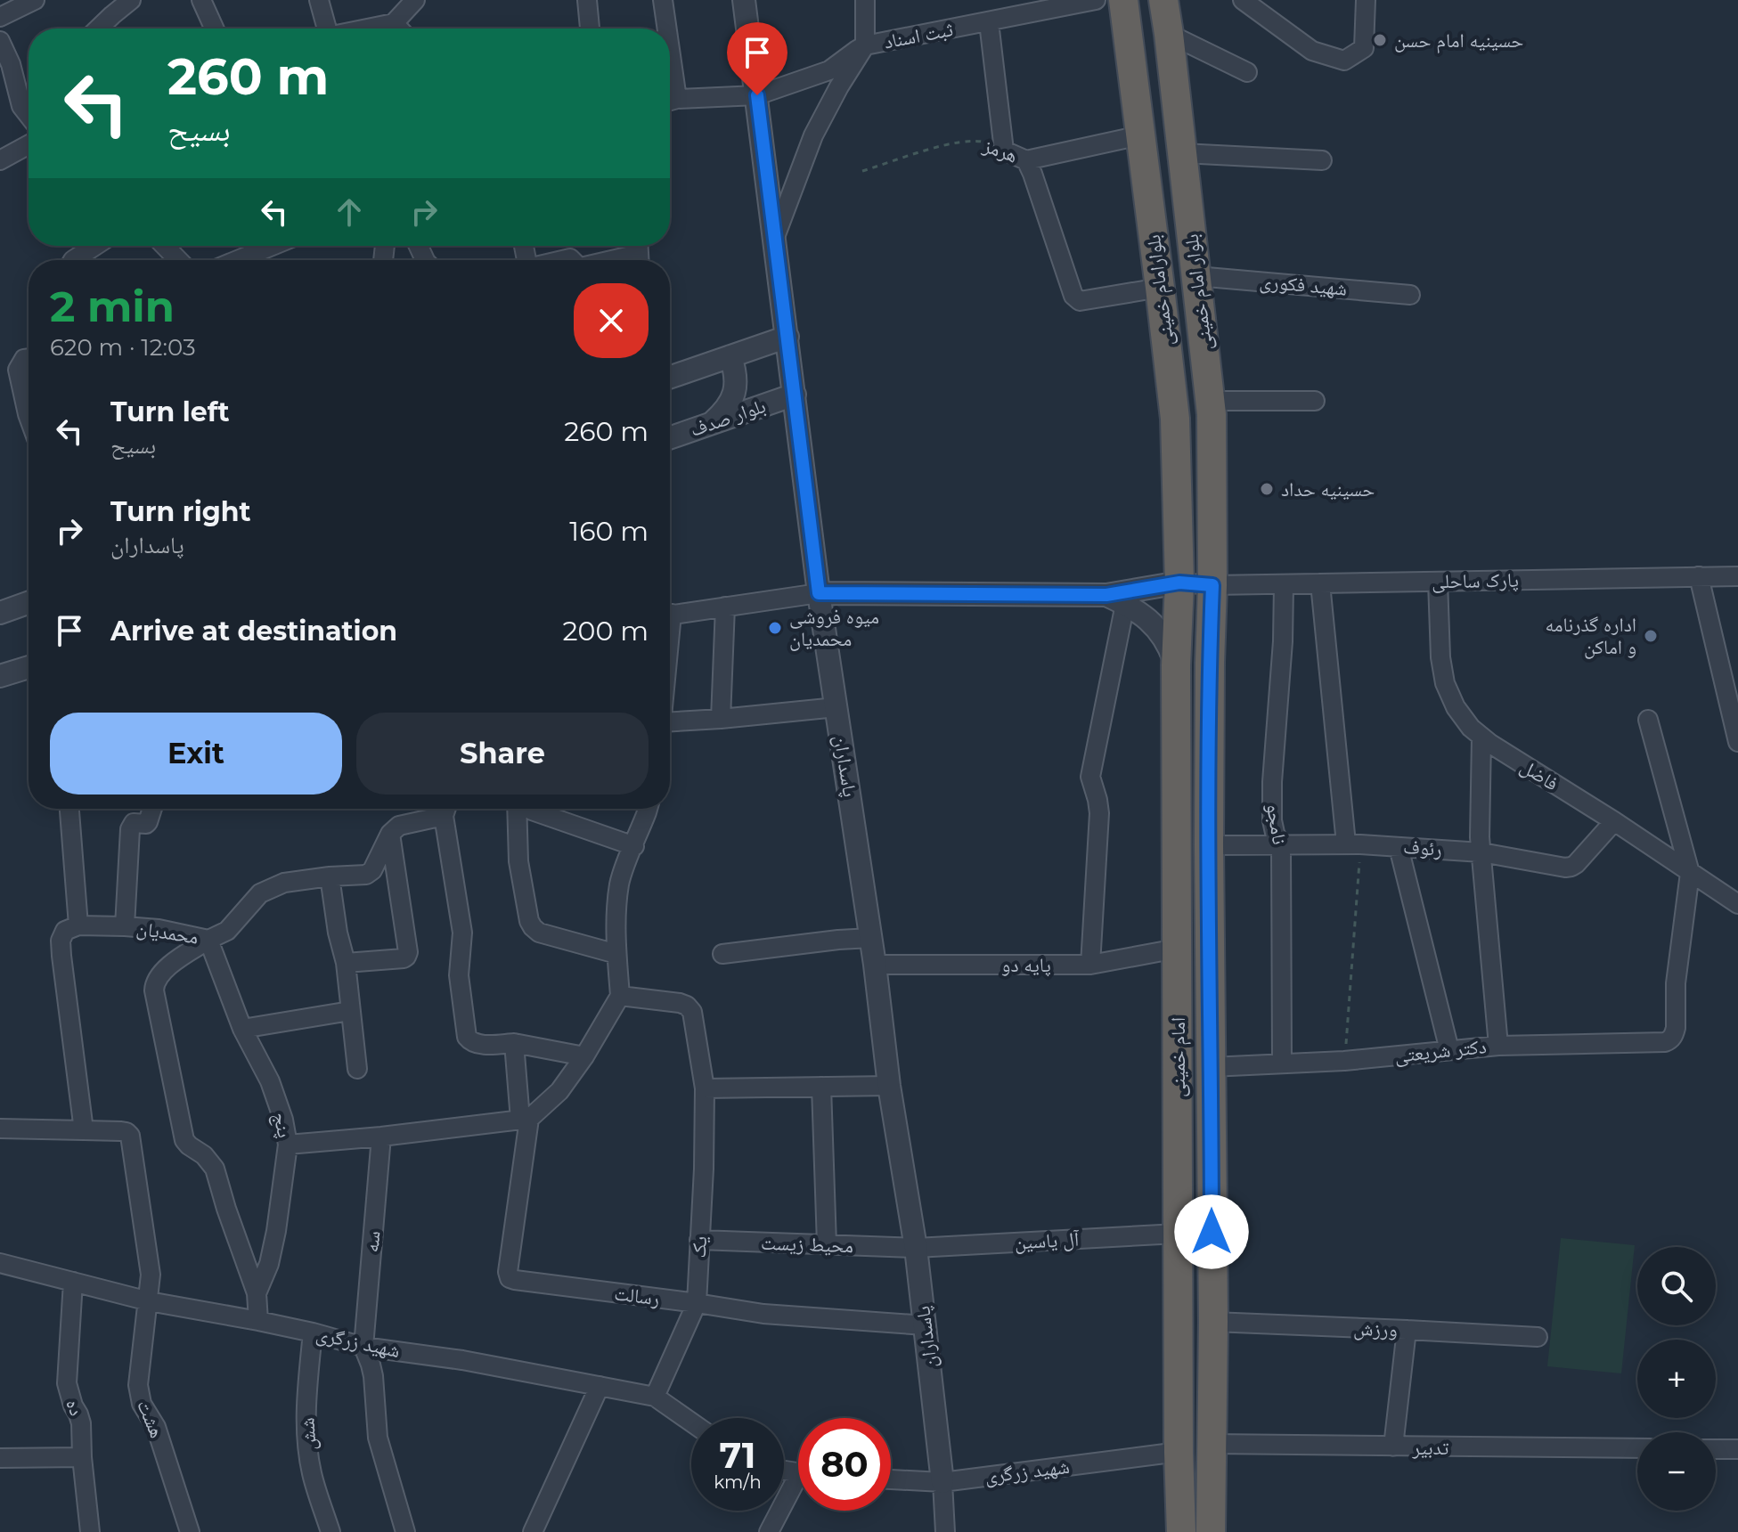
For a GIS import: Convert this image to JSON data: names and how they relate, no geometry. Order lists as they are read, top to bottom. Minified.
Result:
{"streets":{"highway":["بلوارامام خمینی","بلوار امام خمینی","امام خمینی"],"street":["ثبت اسناد","هرمز","شهید فکوری","بلوار صدف","پارک ساحلی","پاسداران","فاضل","نامجو","رئوف","محمدیان","پایه دو","دکتر شریعتی","پنج","آل یاسین","سه","محیط زیست","یک","رسالت","ورزش","شهید زرگری","ده","هشت","شش","تدبیر"]},"crossings":[["ثبت اسناد","پاسداران"],["هرمز","بلوارامام خمینی"],["شهید فکوری","بلوار امام خمینی"],["بلوارامام خمینی","پارک ساحلی"],["بلوارامام خمینی","امام خمینی"],["بلوار امام خمینی","پارک ساحلی"],["بلوار امام خمینی","امام خمینی"],["بلوار صدف","پاسداران"],["پارک ساحلی","فاضل"],["پارک ساحلی","نامجو"],["پارک ساحلی","امام خمینی"],["پاسداران","پایه دو"],["پاسداران","آل یاسین"],["پاسداران","محیط زیست"],["پاسداران","رسالت"],["پاسداران","شهید زرگری"],["فاضل","رئوف"],["فاضل","دکتر شریعتی"],["نامجو","رئوف"],["نامجو","دکتر شریعتی"],["رئوف","امام خمینی"],["محمدیان","پنج"],["پایه دو","امام خمینی"],["دکتر شریعتی","امام خمینی"],["امام خمینی","آل یاسین"],["امام خمینی","ورزش"],["امام خمینی","شهید زرگری"],["امام خمینی","تدبیر"],["پنج","شهید زرگری"],["آل یاسین","محیط زیست"],["سه","شهید زرگری"],["محیط زیست","یک"],["یک","رسالت"],["یک","شهید زرگری"],["شهید زرگری","ده"],["شهید زرگری","هشت"],["شهید زرگری","شش"]],"places":["حسینیه امام حسن","حسینیه حداد","میوه فروشی محمدیان","اداره گذرنامه و اماکن"],"page":{"turn":["260 m","بسیح"],"heading":["2 min","620 m · 12:03"],"list":[{"name":"Turn left","note":"بسیح","value":"260 m"},{"name":"Turn right","note":"پاسداران","value":"160 m"},{"name":"Arrive at destination","value":"200 m"}],"buttons":["Exit","Share"],"map_buttons":["+","−"],"speed":"71 km/h","limit":"80"}}
